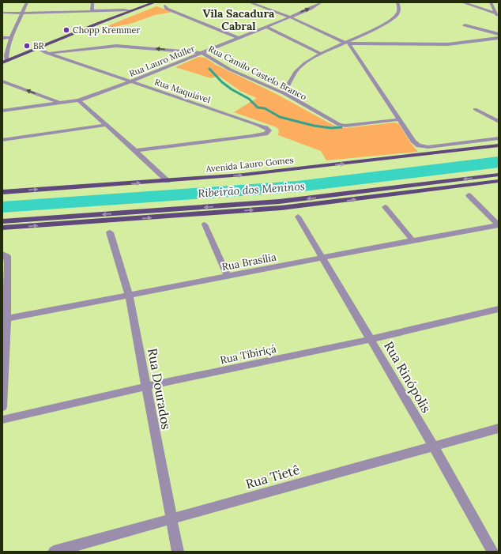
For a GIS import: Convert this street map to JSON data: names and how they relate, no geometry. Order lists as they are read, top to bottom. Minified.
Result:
{"streets":{"main road":["Avenida Lauro Gomes"],"street":["Rua Lauro Muller","Rua Camilo Castelo Branco","Rua Maquiável","Rua Brasília","Rua Tibiriçá","Rua Rinópolis","Rua Dourados","Rua Tietê"]},"crossings":[["Rua Lauro Muller","Rua Camilo Castelo Branco"],["Rua Lauro Muller","Rua Maquiável"],["Rua Camilo Castelo Branco","Rua Maquiável"],["Rua Brasília","Rua Rinópolis"],["Rua Brasília","Rua Dourados"],["Rua Tibiriçá","Rua Rinópolis"],["Rua Tibiriçá","Rua Dourados"],["Rua Rinópolis","Rua Tietê"],["Rua Dourados","Rua Tietê"]],"districts":["Vila Sacadura Cabral"],"water":["Ribeirão dos Meninos"],"places":["Chopp Kremmer","BR"]}
